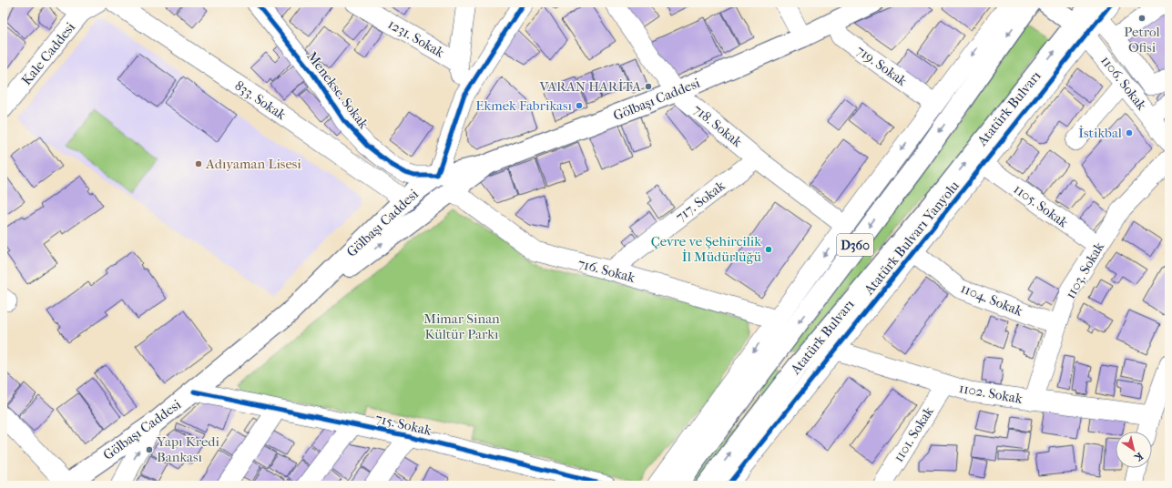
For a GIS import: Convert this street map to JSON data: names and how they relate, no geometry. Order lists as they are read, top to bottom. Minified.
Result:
{"streets":{"main road":["Gölbaşı Caddesi","Atatürk Bulvarı","D360"],"street":["1231. Sokak","Kale Caddesi","719. Sokak","1106. Sokak","Menekse. Sokak","833. Sokak","718. Sokak","717. Sokak","1105. Sokak","Atatürk Bulvarı Yanyolu","716. Sokak","1103. Sokak","1104. Sokak","1102. Sokak","715. Sokak","1101. Sokak"]},"crossings":[["719. Sokak","Gölbaşı Caddesi"],["1106. Sokak","Atatürk Bulvarı"],["1106. Sokak","Atatürk Bulvarı Yanyolu"],["Menekse. Sokak","Gölbaşı Caddesi"],["Gölbaşı Caddesi","833. Sokak"],["Gölbaşı Caddesi","718. Sokak"],["Gölbaşı Caddesi","715. Sokak"],["Atatürk Bulvarı","Atatürk Bulvarı Yanyolu"],["718. Sokak","717. Sokak"],["717. Sokak","716. Sokak"],["1105. Sokak","Atatürk Bulvarı Yanyolu"],["1105. Sokak","1103. Sokak"],["Atatürk Bulvarı Yanyolu","1104. Sokak"],["Atatürk Bulvarı Yanyolu","1102. Sokak"],["1103. Sokak","1104. Sokak"],["1103. Sokak","1102. Sokak"],["1102. Sokak","1101. Sokak"]],"parks":["Mimar Sinan Kültür Parkı"],"places":["Petrol Ofisi","VARAN HARİTA","Ekmek Fabrikası","İstikbal","Adıyaman Lisesi","Çevre ve Şehircilik İl Müdürlüğü","Yapı Kredi Bankası"],"north":"bottom right"}
